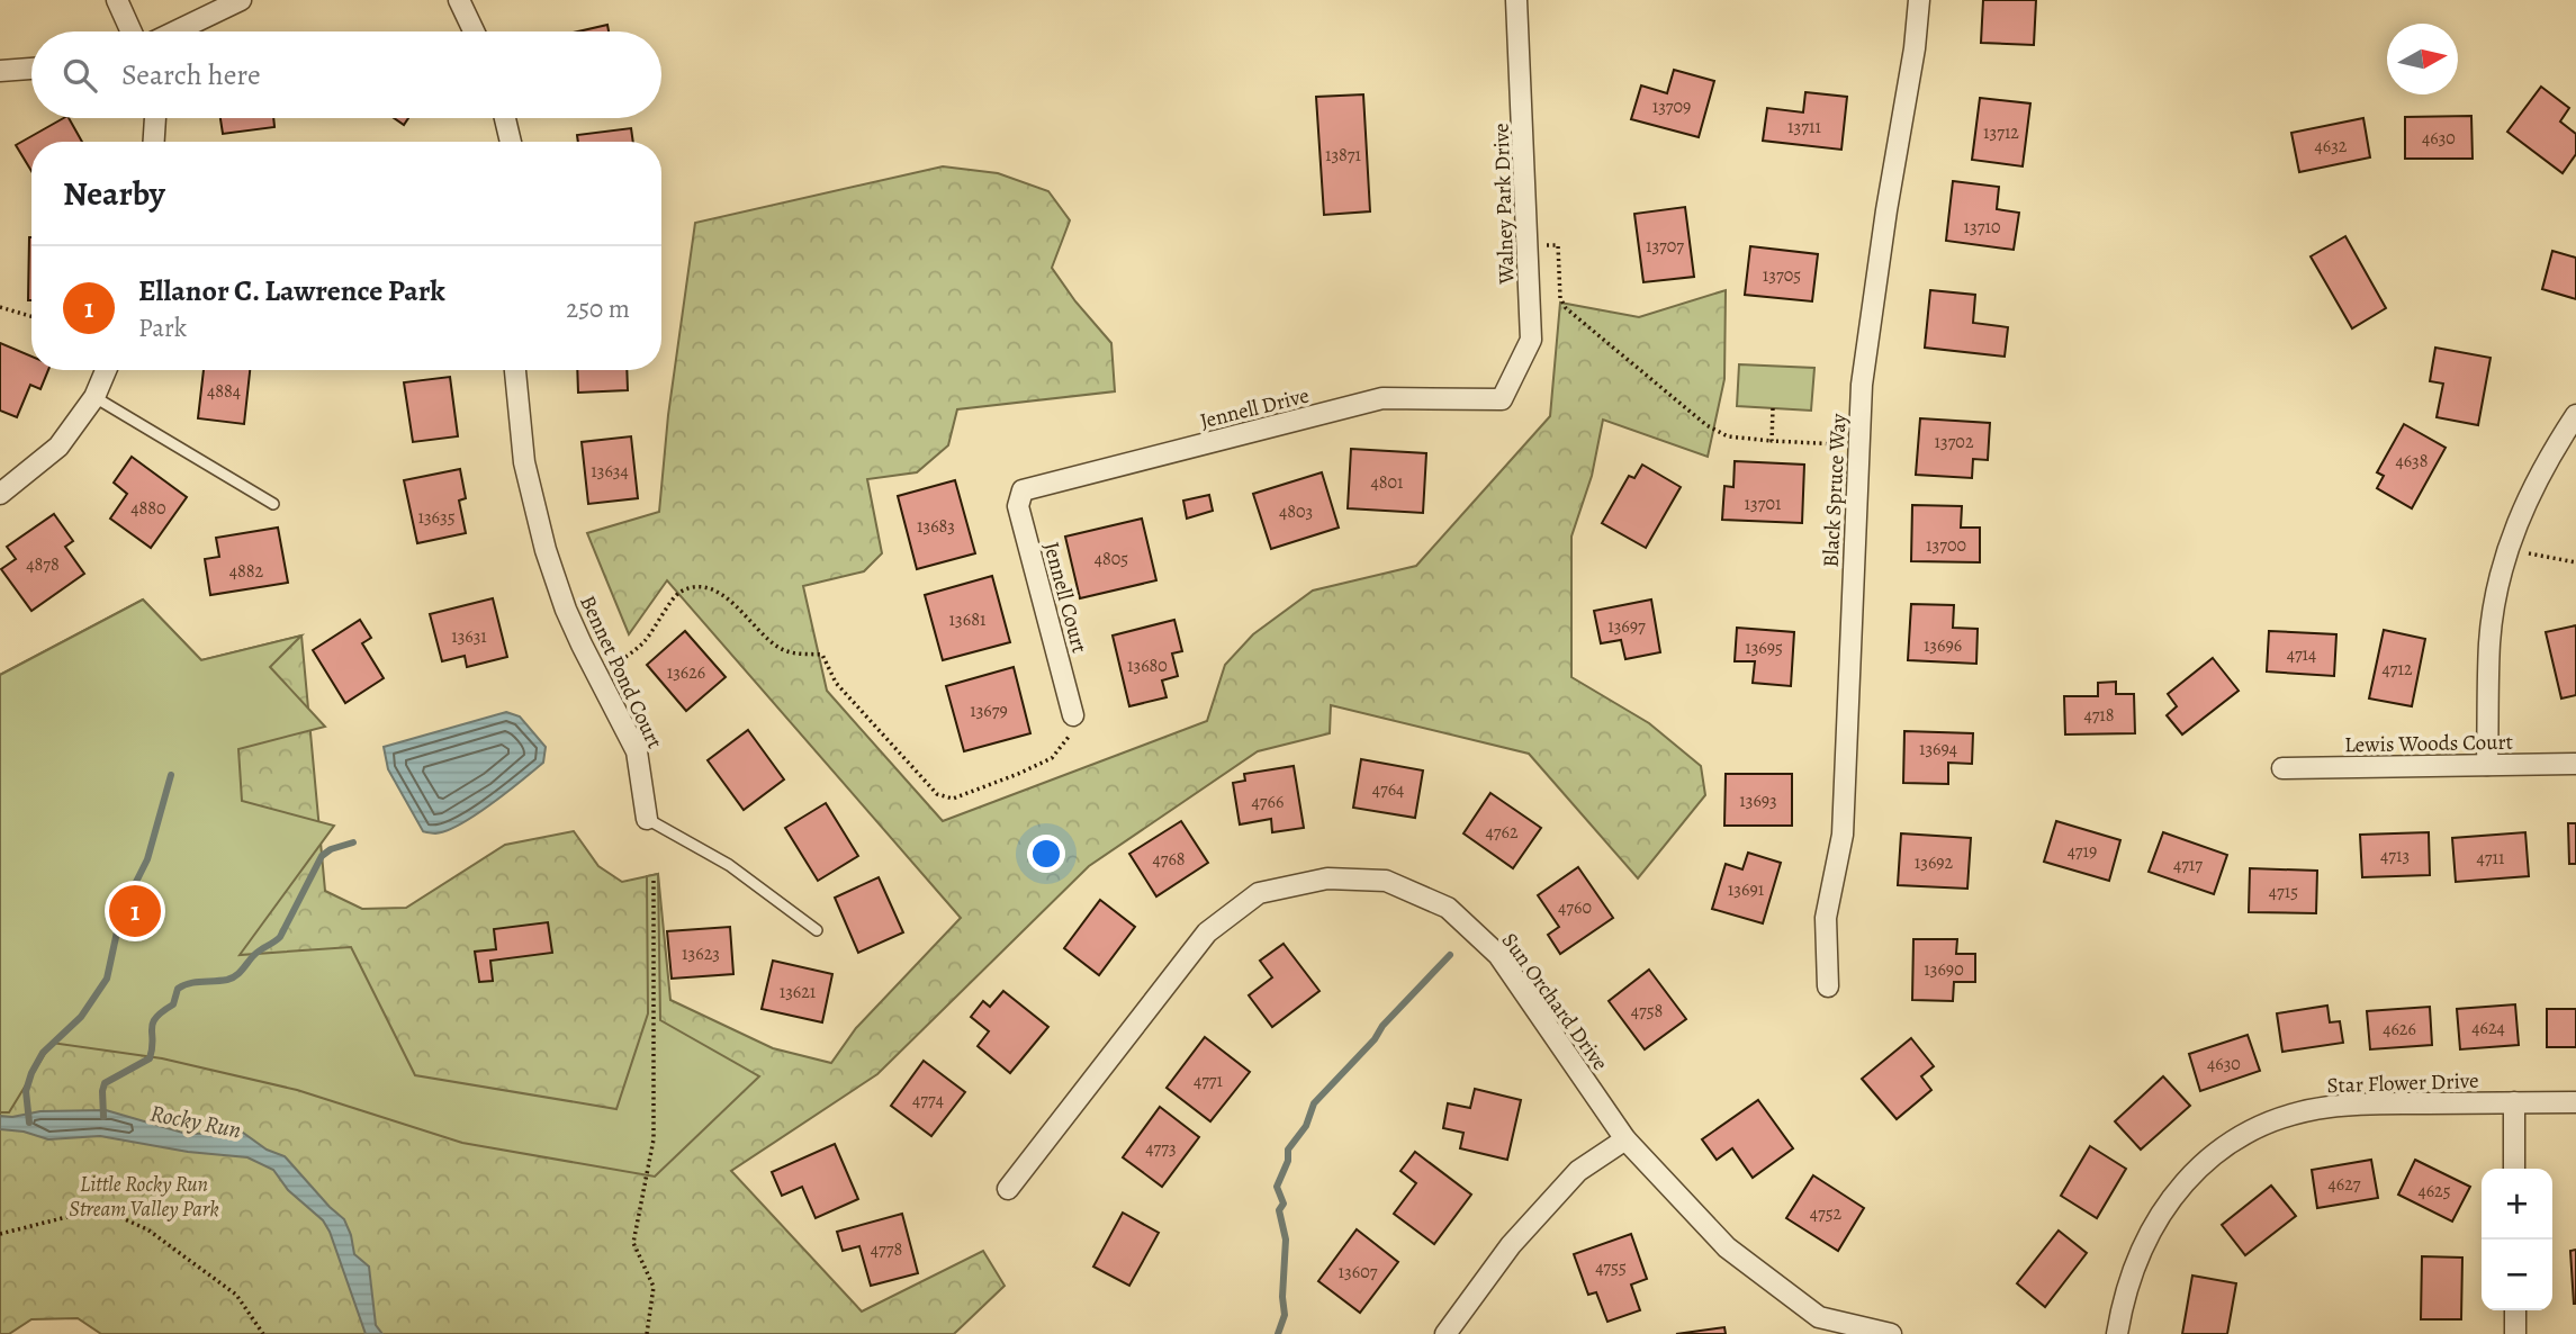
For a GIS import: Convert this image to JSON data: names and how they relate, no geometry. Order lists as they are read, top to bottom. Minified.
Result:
{"streets":{"street":["Walney Park Drive","Jennell Drive","Black Spruce Way","Jennell Court","Bennet Pond Court","Lewis Woods Court","Sun Orchard Drive","Star Flower Drive"]},"crossings":[["Walney Park Drive","Jennell Drive"],["Jennell Drive","Jennell Court"]],"water":["Rocky Run"],"parks":["Little Rocky Run Stream Valley Park"],"house_numbers":["13709","13711","13712","4630","4632","13871","13710","13707","13705","4884","13702","4638","13634","4801","13701","4880","4803","13635","13683","13700","4805","4878","4882","13681","13697","13631","13696","13695","4714","13680","4712","13626","13679","4718","13694","4764","13693","4766","4762","4719","4713","4711","4768","13692","4717","13691","4715","4760","13623","13690","13621","4758","4624","4626","4630","4771","4774","4773","4627","4625","4752","4778","4755","13607"],"north":"right","page":{"search":"Search here","heading":"Nearby","list":[{"mark":"1","name":"Ellanor C. Lawrence Park","note":"Park","value":"250 m"}],"pins":"1","map_buttons":["+","−"]}}
